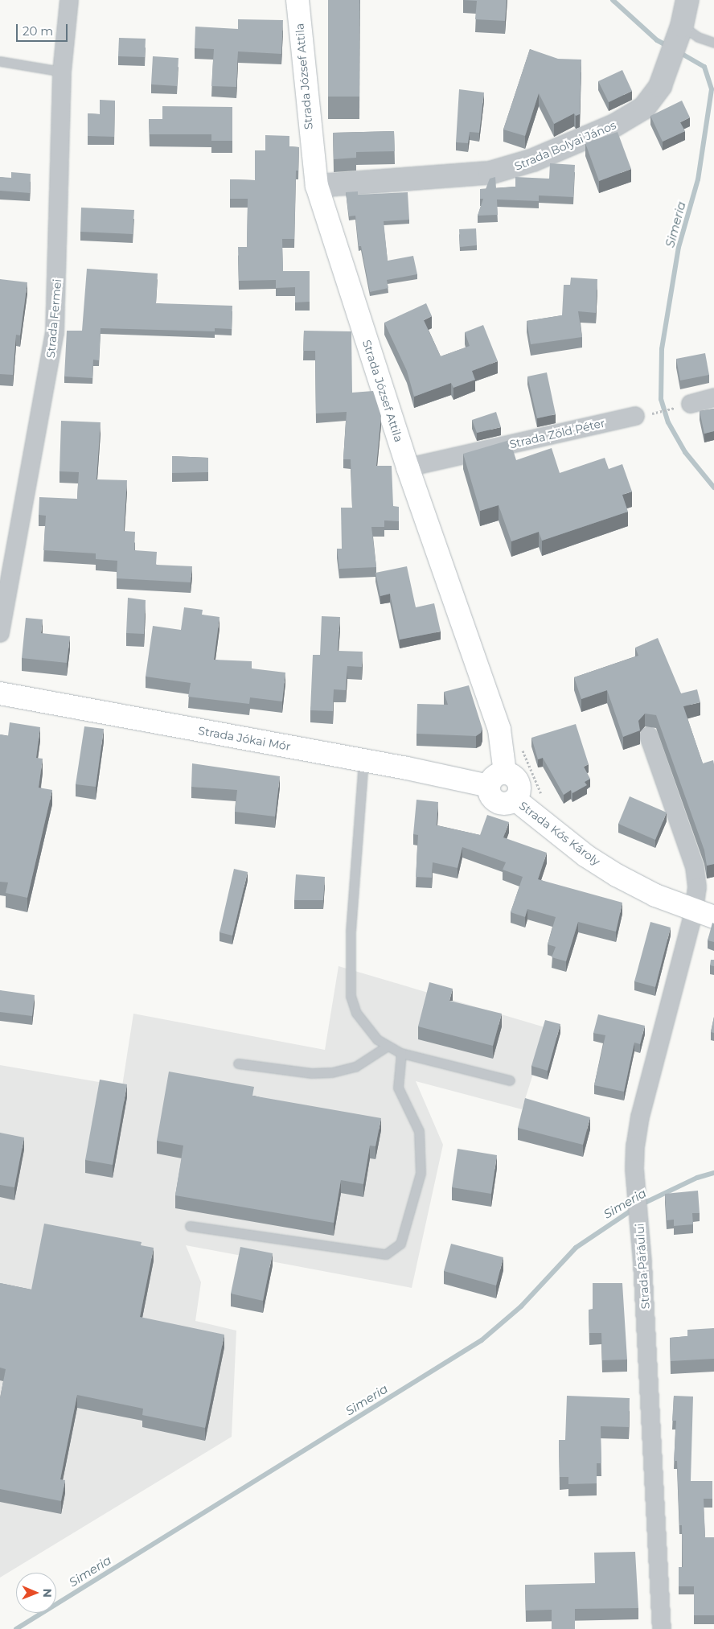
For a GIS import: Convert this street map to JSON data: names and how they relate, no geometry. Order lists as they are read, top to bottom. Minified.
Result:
{"streets":{"main road":["Strada József Attila","Strada Jókai Mór","Strada Kós Károly"],"street":["Strada Bolyai János","Strada Fermei","Strada Zöld Péter","Strada Pârâului"]},"crossings":[["Strada József Attila","Strada Bolyai János"],["Strada József Attila","Strada Zöld Péter"],["Strada József Attila","Strada Jókai Mór"],["Strada József Attila","Strada Kós Károly"],["Strada Jókai Mór","Strada Kós Károly"],["Strada Kós Károly","Strada Pârâului"]],"water":["Simeria"],"scale_bar":"20 m","north":"right"}
